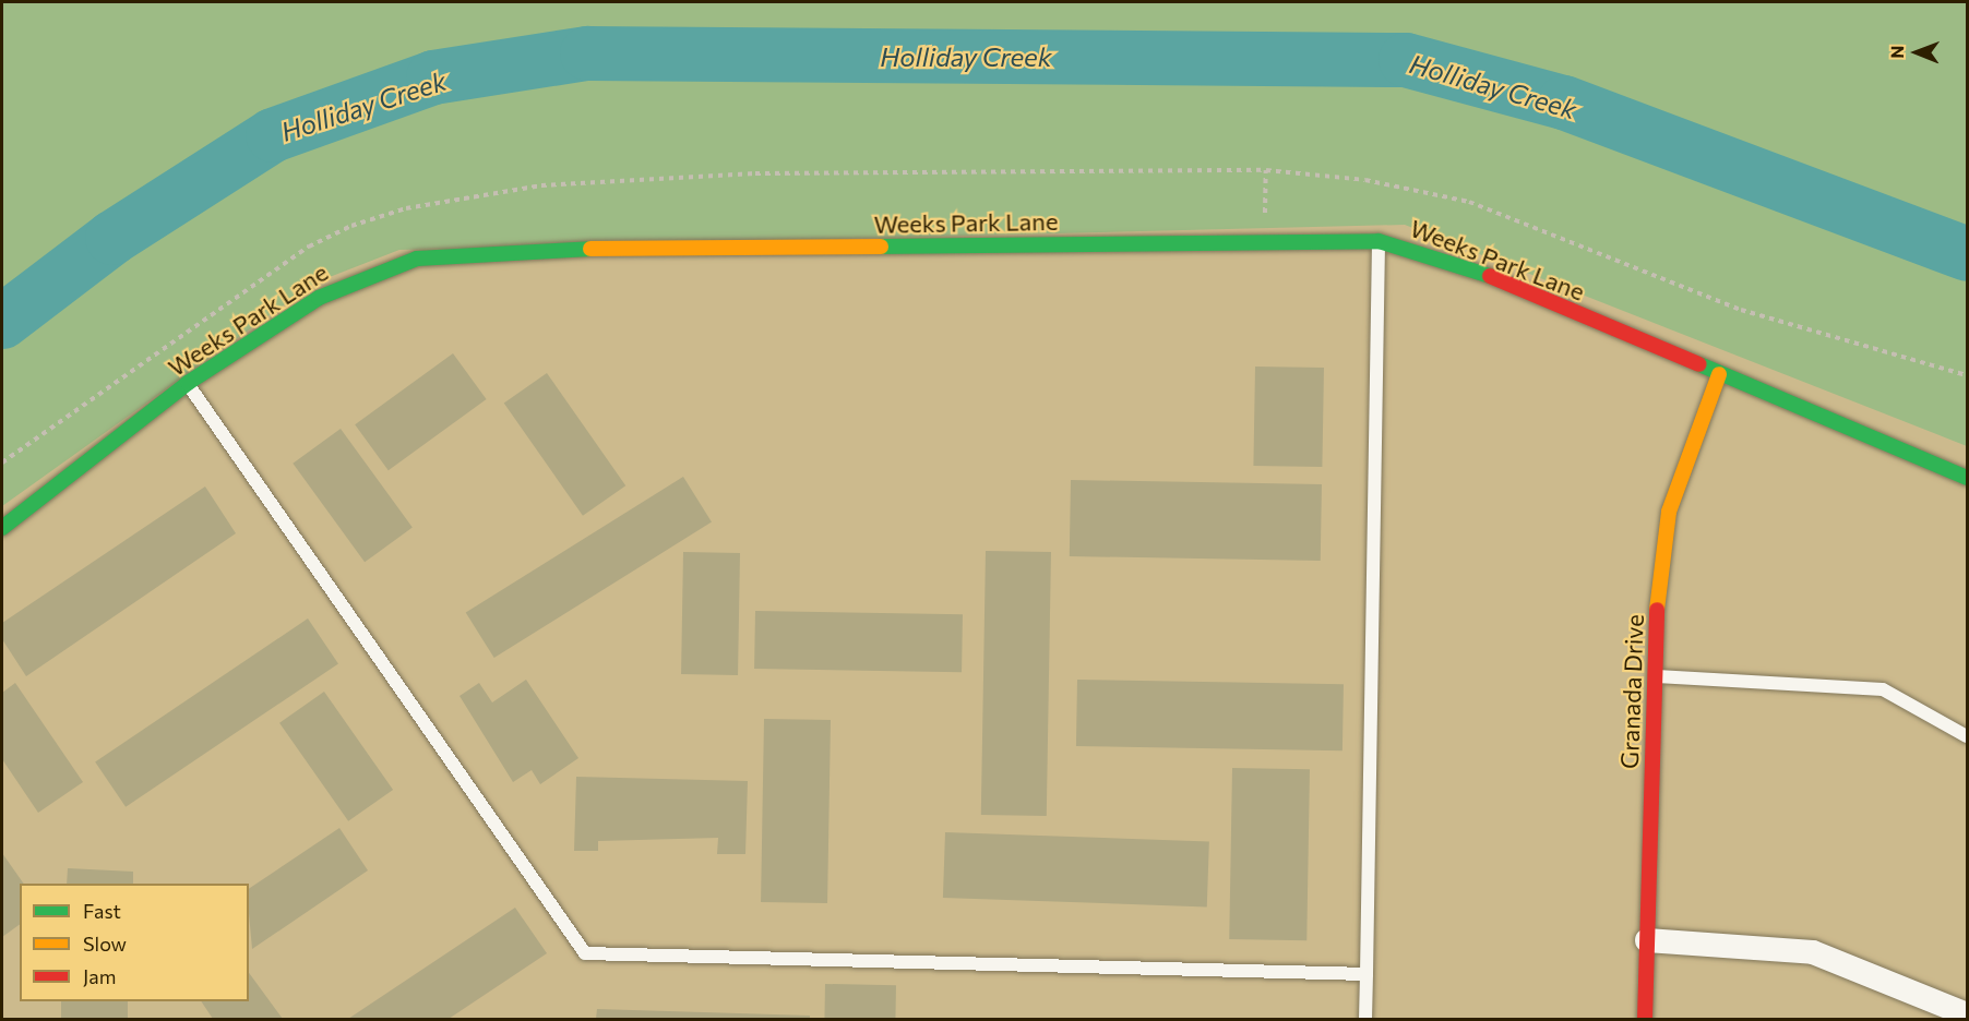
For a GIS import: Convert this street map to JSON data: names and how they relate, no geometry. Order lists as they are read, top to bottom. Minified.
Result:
{"streets":{"street":["Weeks Park Lane","Granada Drive"]},"crossings":[["Weeks Park Lane","Granada Drive"]],"water":["Holliday Creek"],"legend":["Fast","Slow","Jam"],"north":"left"}
